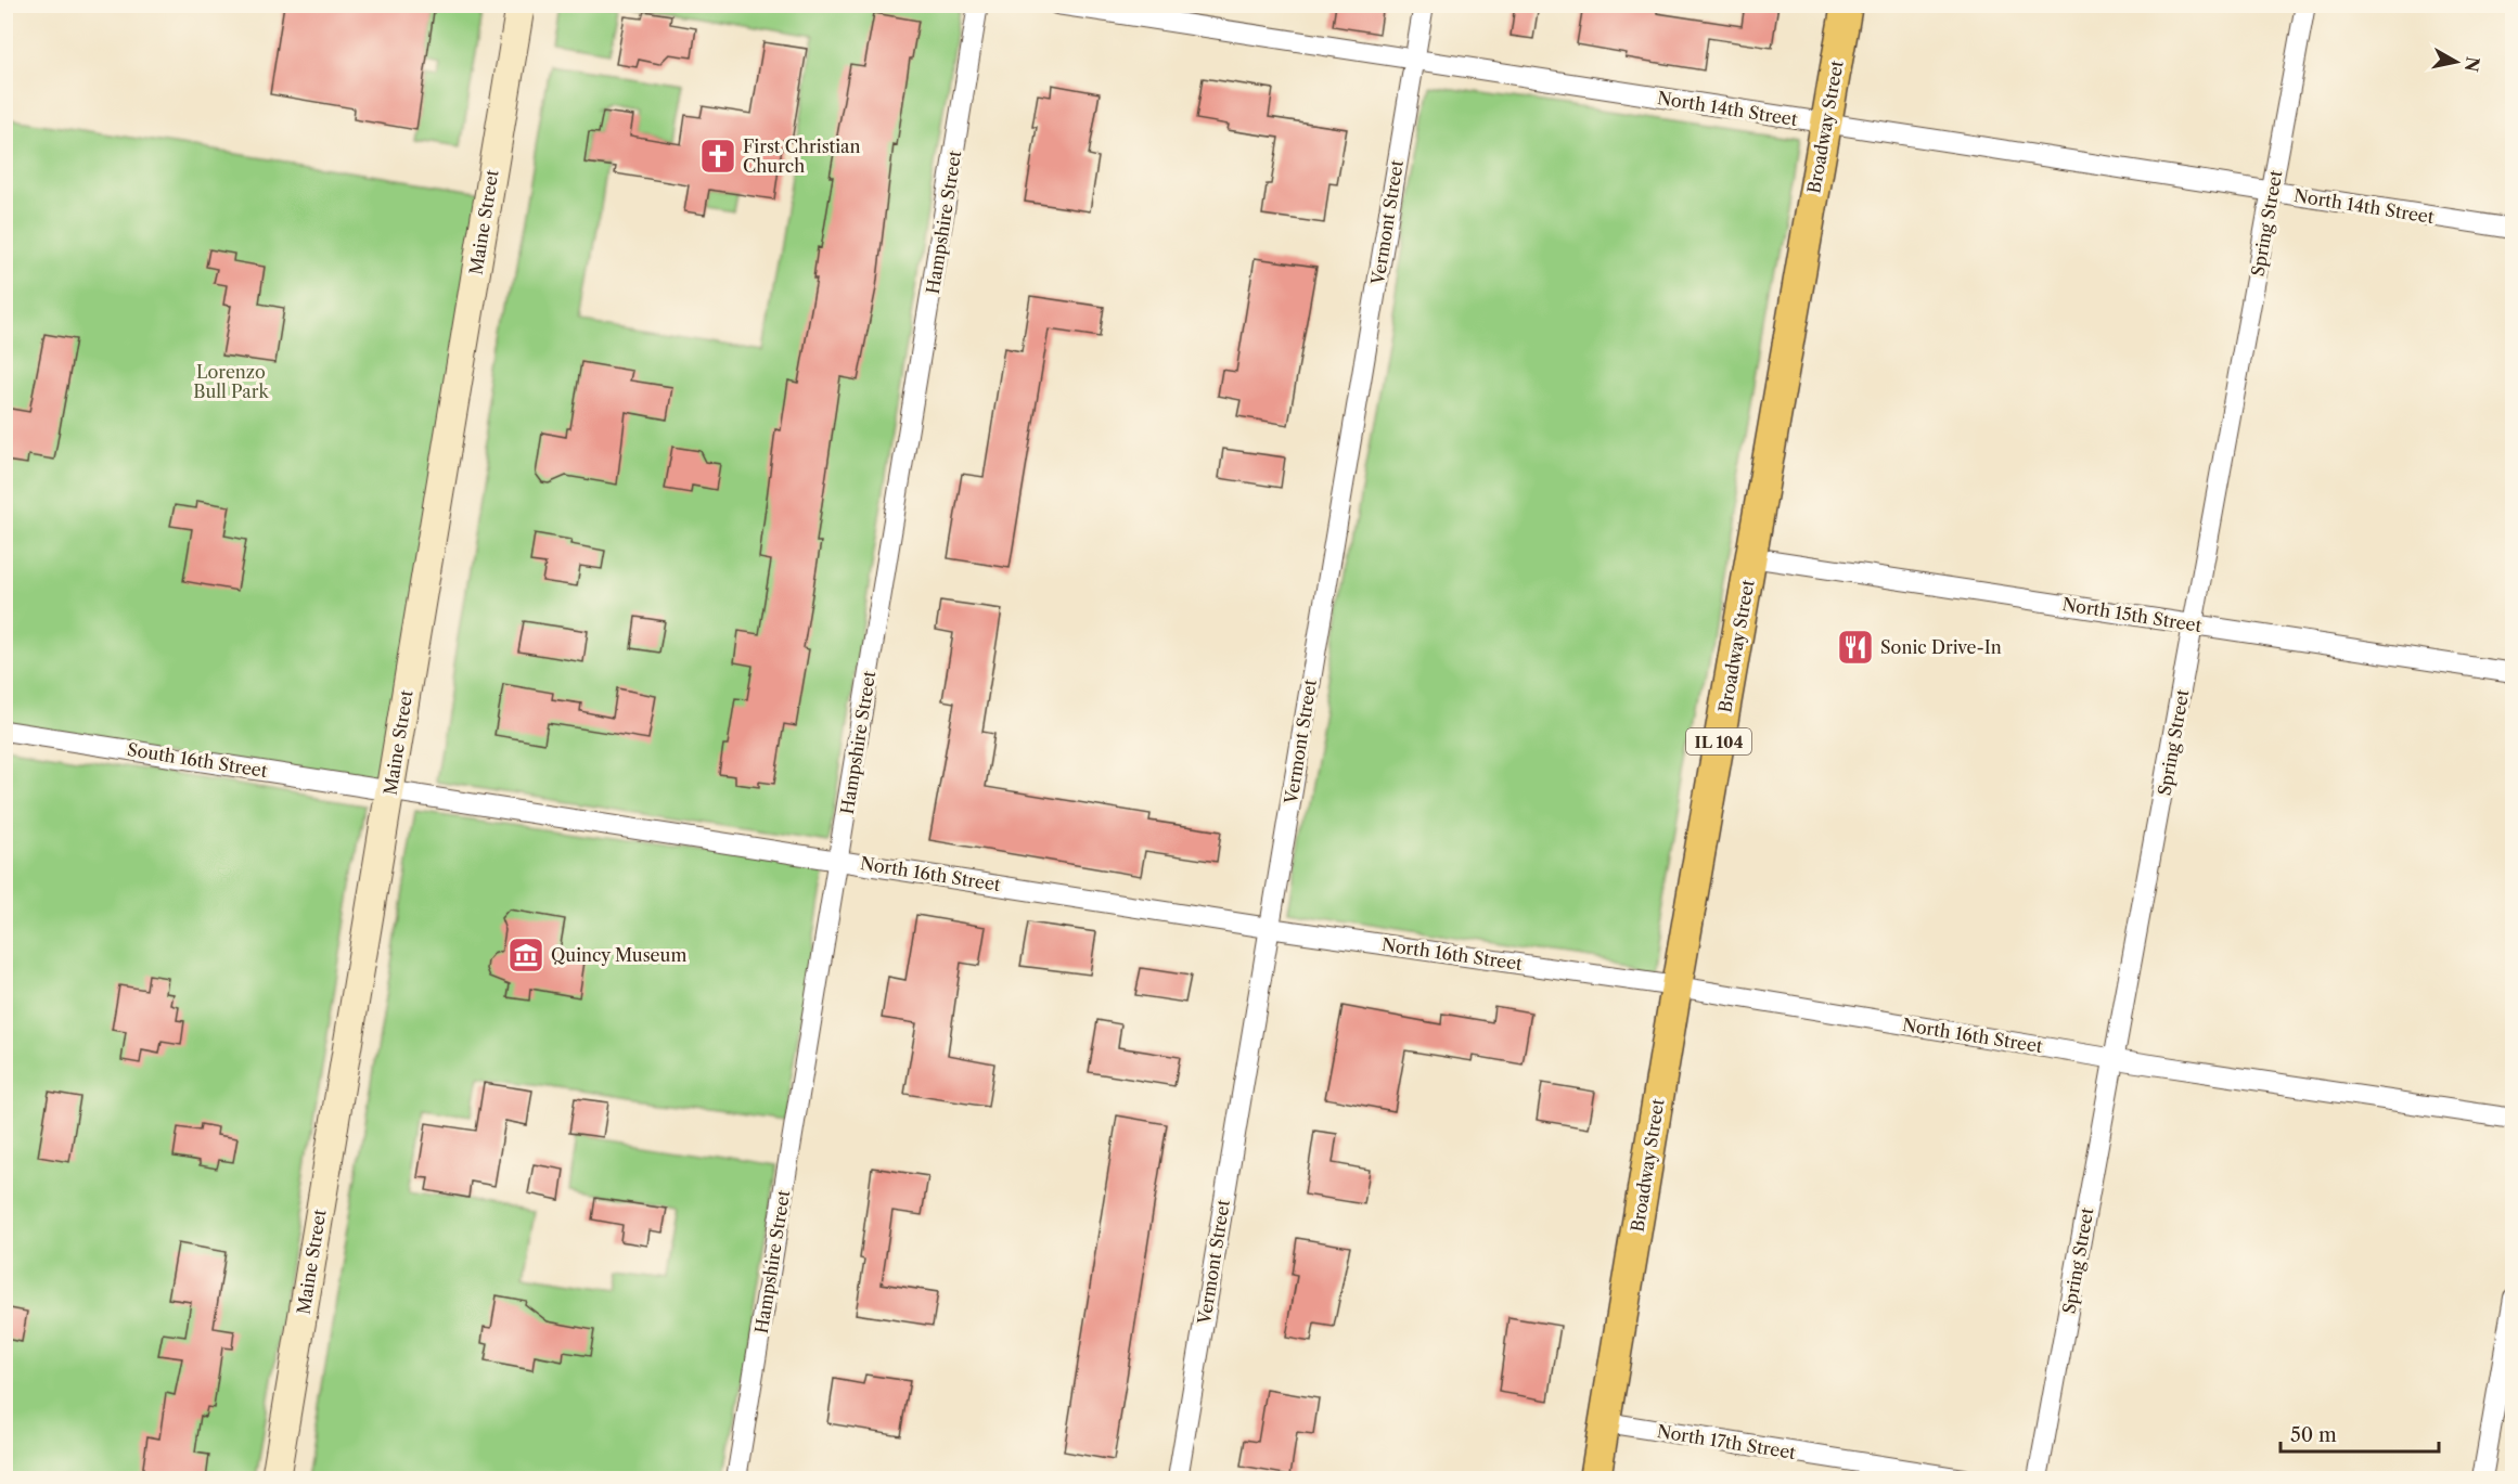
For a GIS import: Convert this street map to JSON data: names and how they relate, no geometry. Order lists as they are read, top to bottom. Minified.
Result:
{"streets":{"main road":["Broadway Street","IL 104"],"street":["North 14th Street","Maine Street","Hampshire Street","Vermont Street","Spring Street","North 15th Street","South 16th Street","North 16th Street","North 17th Street"]},"crossings":[["North 14th Street","Broadway Street"],["North 14th Street","Vermont Street"],["North 14th Street","Spring Street"],["Broadway Street","North 15th Street"],["Broadway Street","North 16th Street"],["Broadway Street","North 17th Street"],["Maine Street","South 16th Street"],["Maine Street","North 16th Street"],["Hampshire Street","North 16th Street"],["Vermont Street","North 16th Street"],["Spring Street","North 15th Street"],["Spring Street","North 16th Street"],["South 16th Street","North 16th Street"]],"parks":["Lorenzo Bull Park"],"places":{"church":["First Christian Church"],"restaurant":["Sonic Drive-In"],"museum":["Quincy Museum"]},"scale_bar":"50 m","north":"right"}
